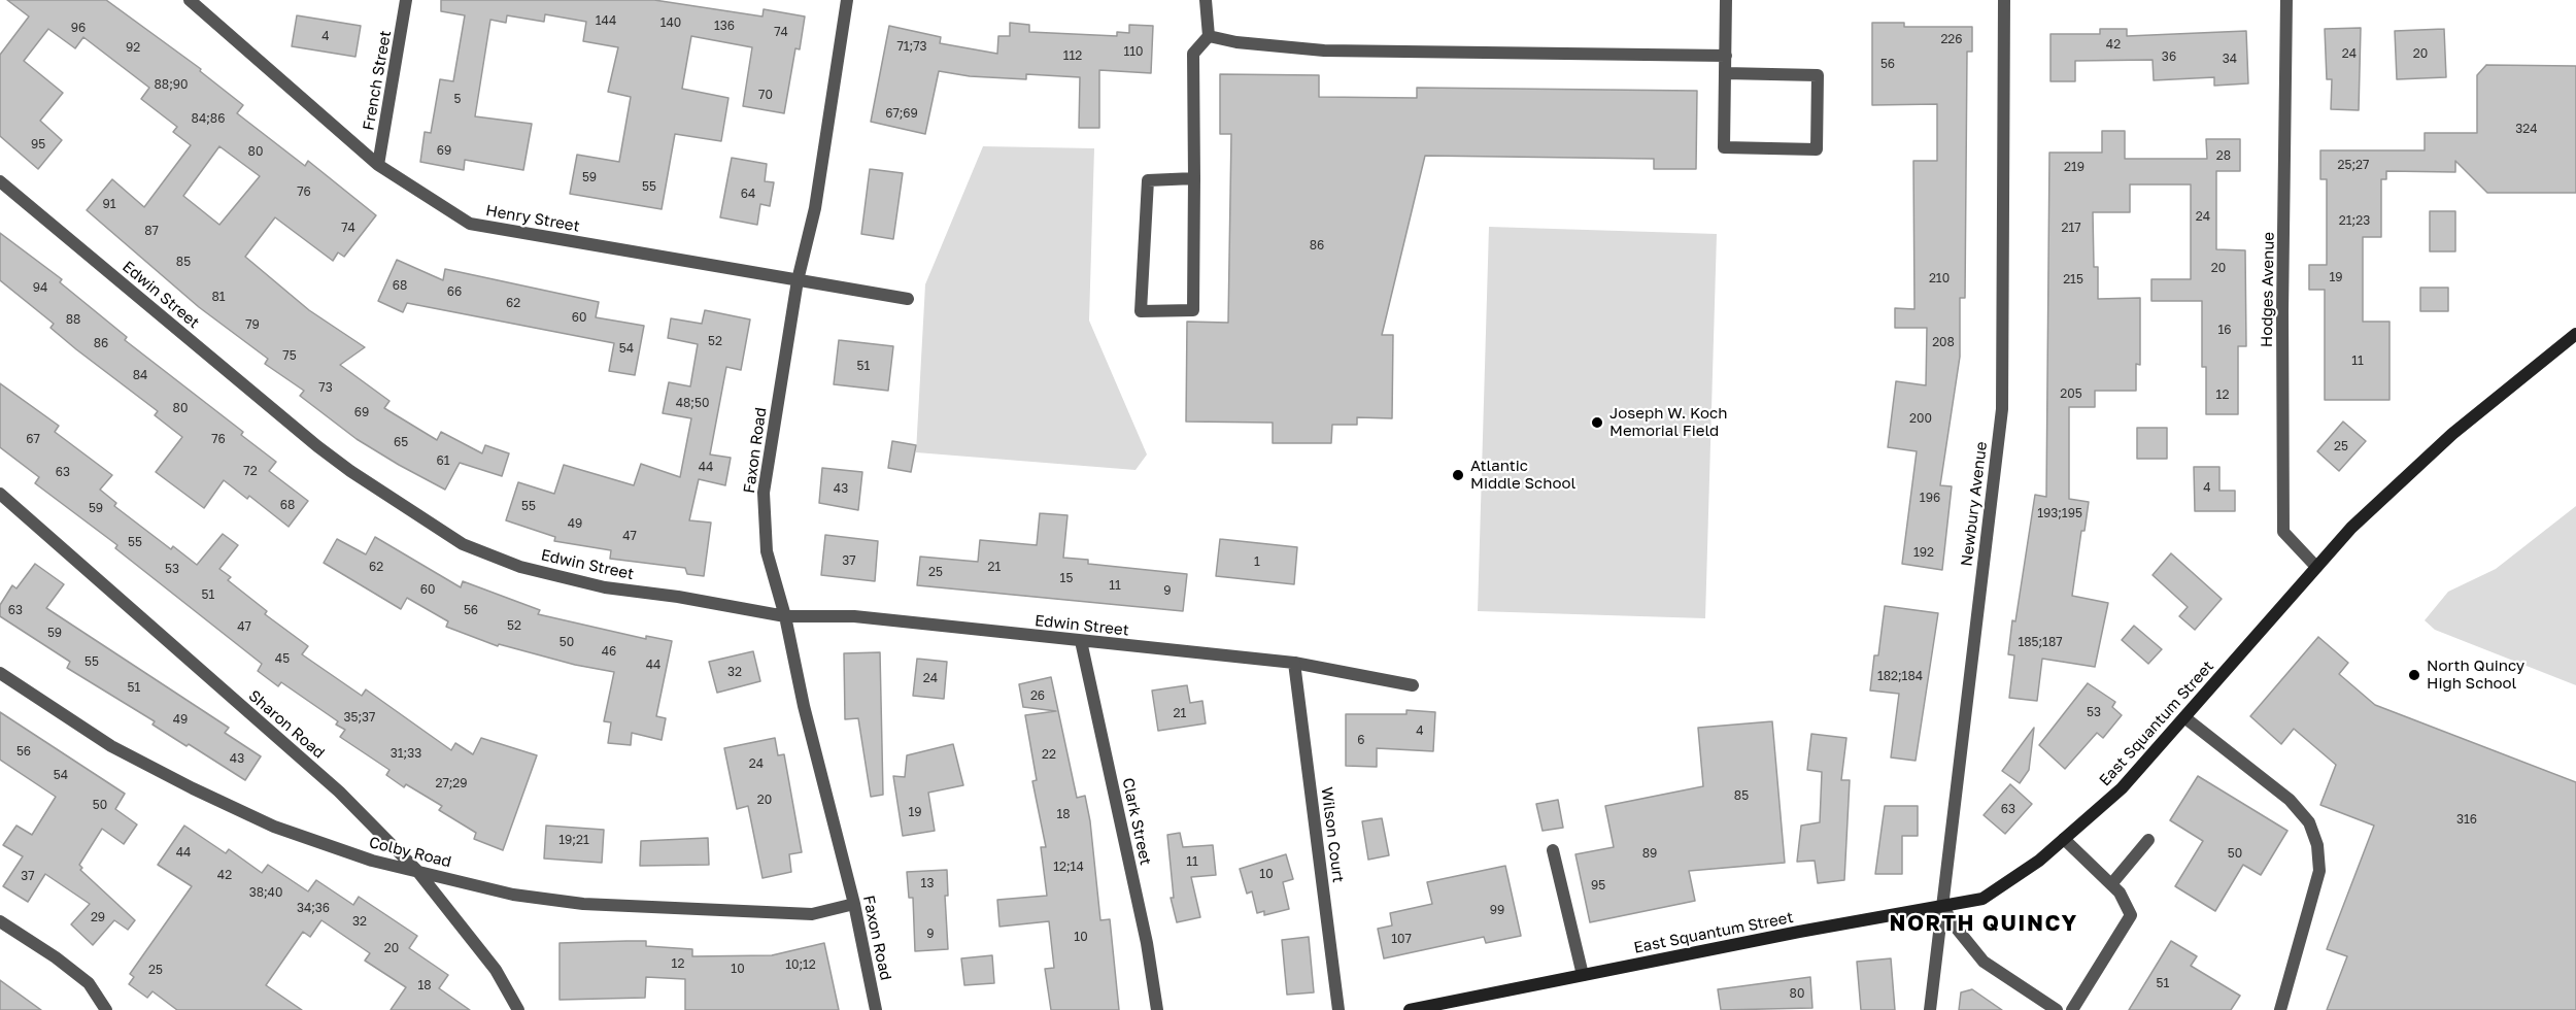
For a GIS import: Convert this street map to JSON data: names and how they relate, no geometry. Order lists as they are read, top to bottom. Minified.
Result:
{"streets":{"main road":["East Squantum Street"],"street":["French Street","Henry Street","Hodges Avenue","Edwin Street","Faxon Road","Newbury Avenue","Sharon Road","Clark Street","Wilson Court","Colby Road"]},"crossings":[["French Street","Henry Street"],["Henry Street","Faxon Road"],["Hodges Avenue","East Squantum Street"],["Edwin Street","Faxon Road"],["Edwin Street","Clark Street"],["Edwin Street","Wilson Court"],["Faxon Road","Colby Road"],["Newbury Avenue","East Squantum Street"],["Sharon Road","Colby Road"]],"districts":["NORTH QUINCY"],"places":["Joseph W. Koch Memorial Field","Atlantic Middle School","North Quincy High School"],"house_numbers":["144","140","136","96","74","4","226","42","71;73","92","110","24","20","112","36","34","56","88;90","70","5","67;69","84;86","324","95","69","80","28","25;27","219","59","55","76","64","91","24","21;23","74","217","87","86","85","20","19","210","215","68","94","66","81","62","60","88","79","16","52","208","86","54","75","11","51","84","73","205","12","48;50","80","69","200","67","76","65","25","61","44","72","63","4","43","196","68","55","59","193;195","49","47","55","192","37","1","62","21","53","25","15","11","60","9","51","63","56","52","47","59","50","185;187","46","45","55","44","32","182;184","24","51","26","53","21","35;37","49","4","6","56","31;33","22","43","24","54","27;29","85","20","50","63","19","18","316","19;21","44","89","50","11","12;14","10","42","37","13","95","38;40","34;36","99","29","32","9","10","107","20","12","10;12","10","25","51","18","80"]}
